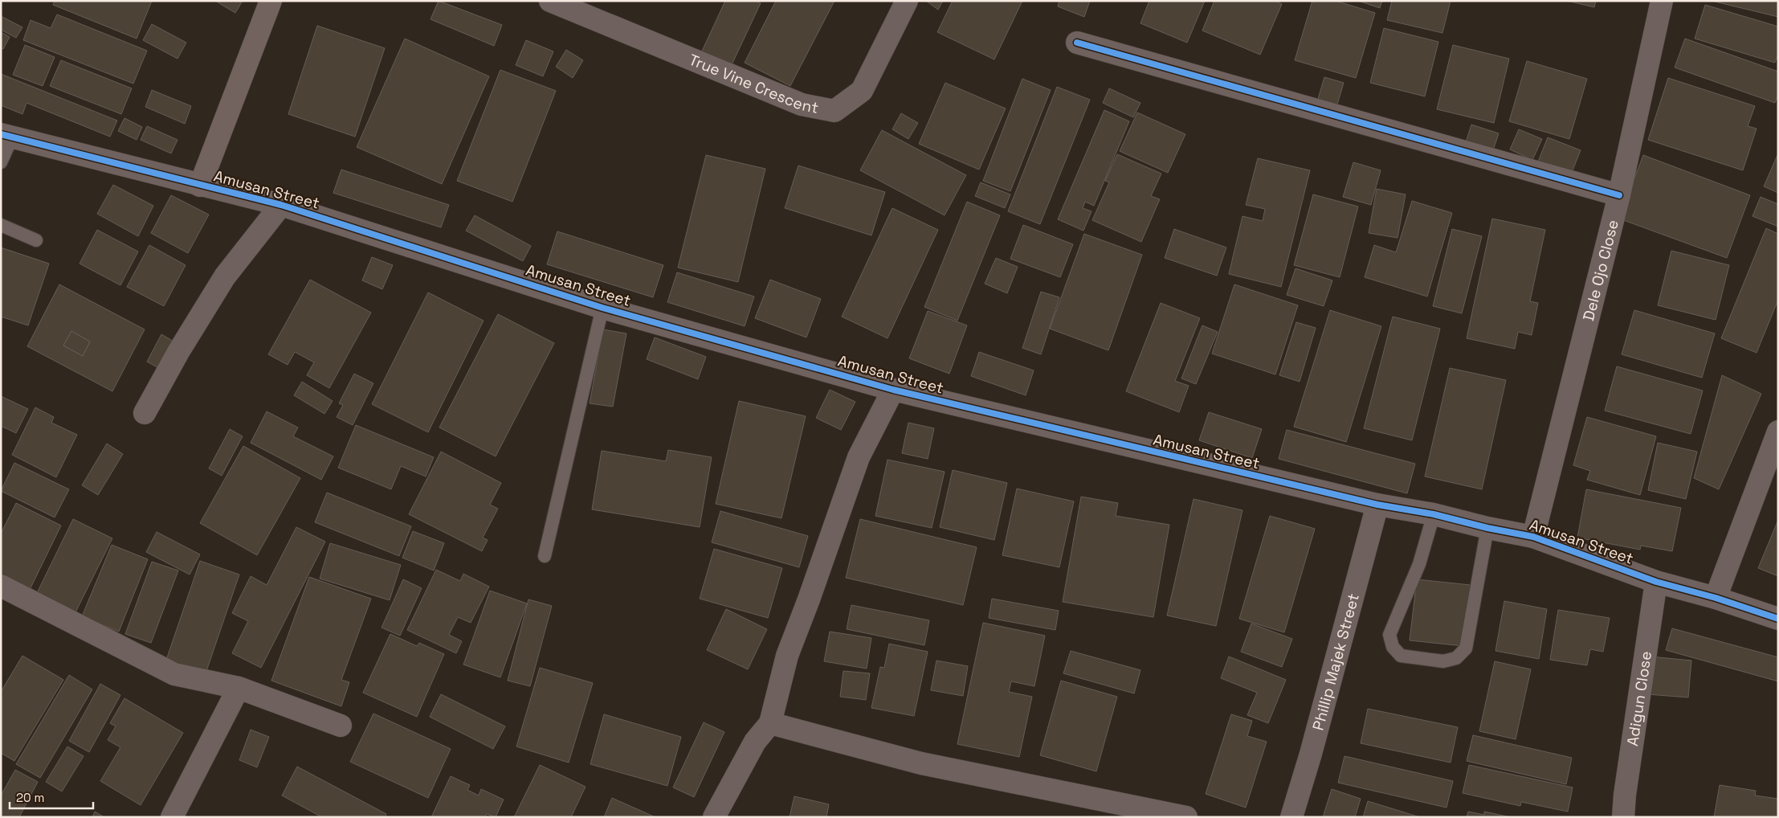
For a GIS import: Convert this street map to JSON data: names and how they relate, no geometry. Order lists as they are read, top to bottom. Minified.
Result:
{"streets":{"street":["True Vine Crescent","Amusan Street","Dele Ojo Close","Phillip Majek Street","Adigun Close"]},"crossings":[["Amusan Street","Dele Ojo Close"],["Amusan Street","Phillip Majek Street"],["Amusan Street","Adigun Close"]],"scale_bar":"20 m"}
